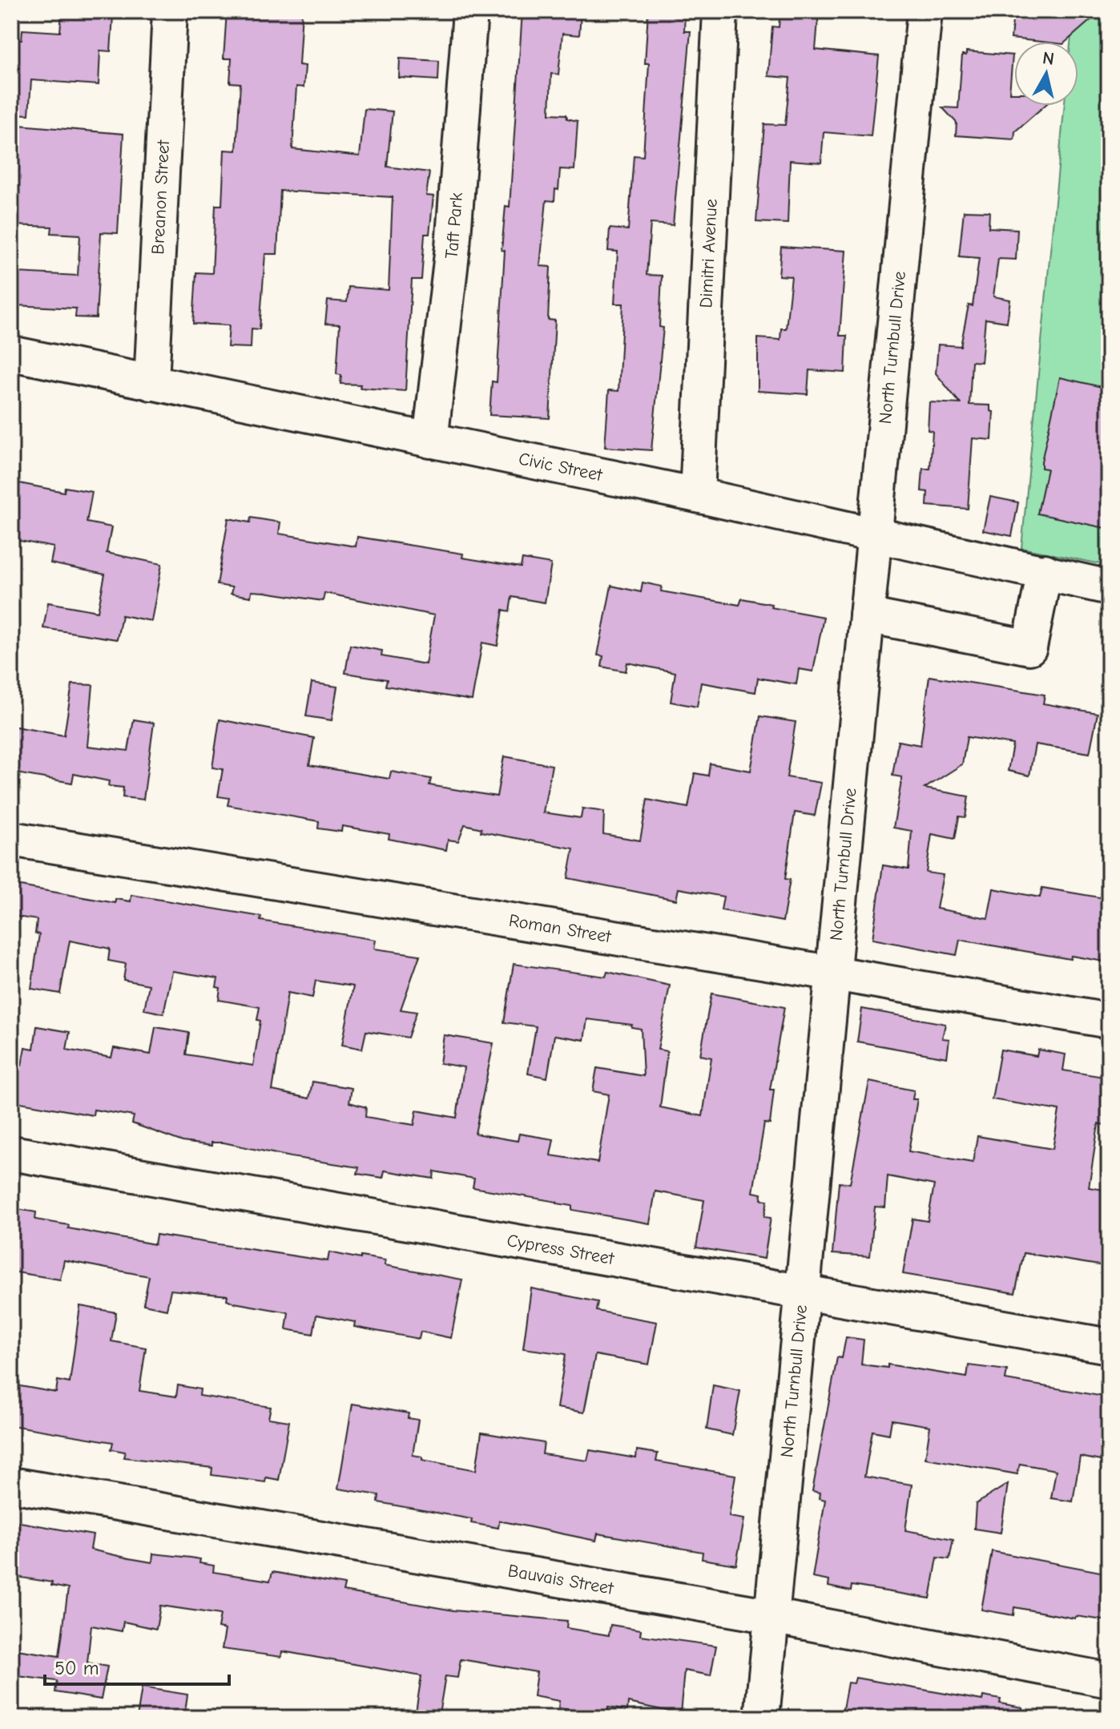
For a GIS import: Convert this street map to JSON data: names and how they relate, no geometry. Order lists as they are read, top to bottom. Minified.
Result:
{"streets":{"street":["Breanon Street","Taft Park","Dimitri Avenue","North Turnbull Drive","Civic Street","Roman Street","Cypress Street","Bauvais Street"]},"crossings":[["Breanon Street","Civic Street"],["Taft Park","Civic Street"],["Dimitri Avenue","Civic Street"],["North Turnbull Drive","Civic Street"],["North Turnbull Drive","Roman Street"],["North Turnbull Drive","Cypress Street"],["North Turnbull Drive","Bauvais Street"]],"scale_bar":"50 m","north":"top"}
